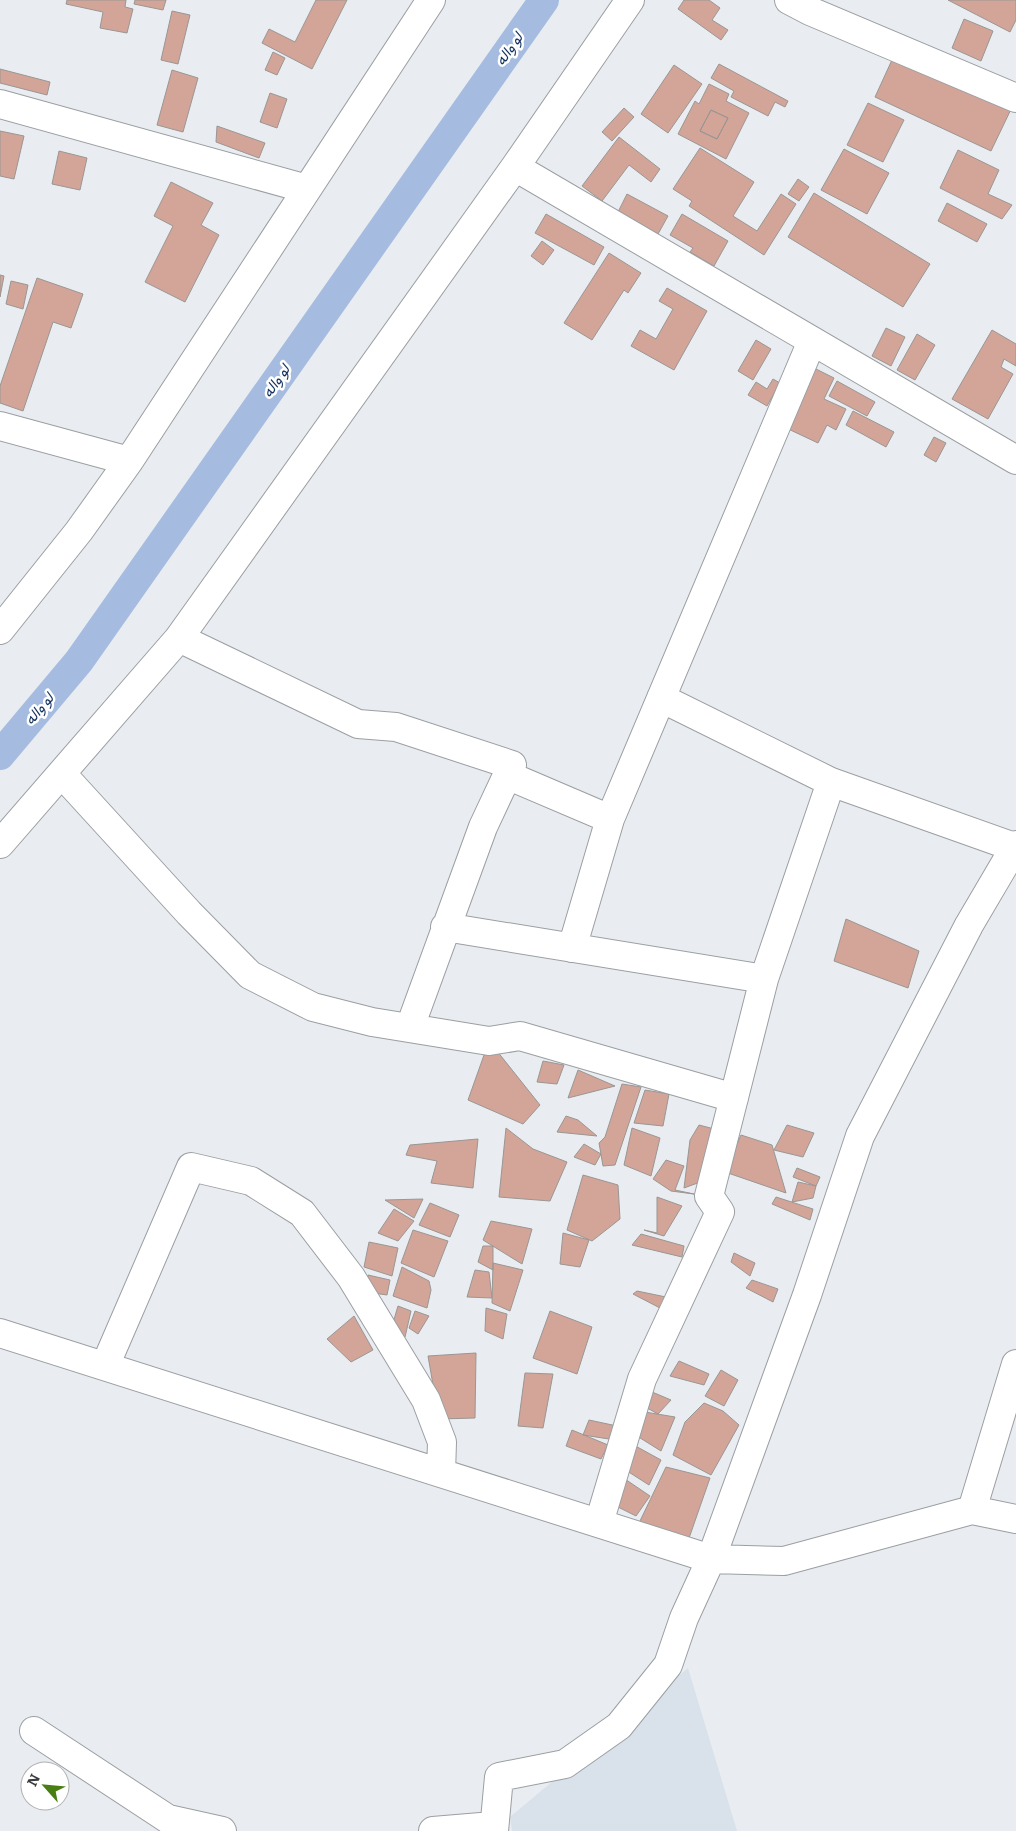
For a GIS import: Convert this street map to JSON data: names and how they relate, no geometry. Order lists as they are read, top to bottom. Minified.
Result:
{"water":["لو واله"],"north":"top left"}
